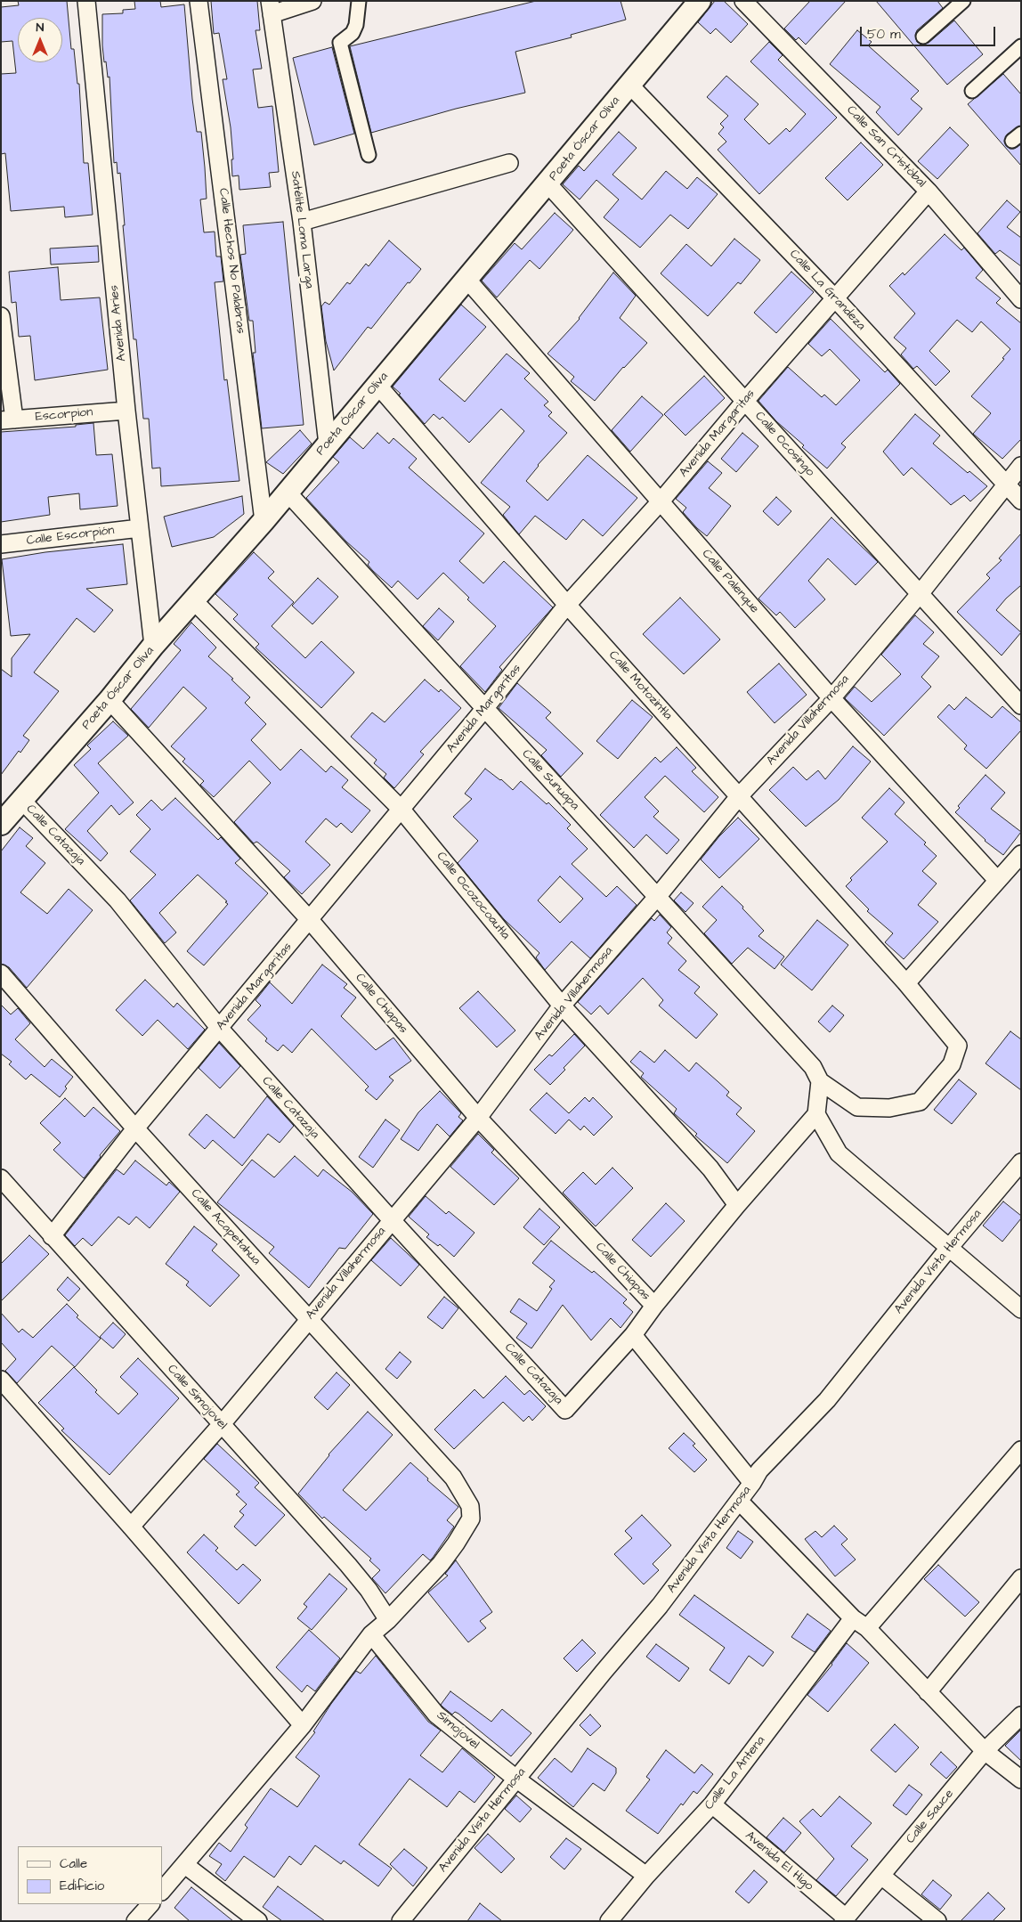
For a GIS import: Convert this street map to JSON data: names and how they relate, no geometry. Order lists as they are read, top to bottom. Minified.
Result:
{"streets":{"street":["Poeta Óscar Oliva","Calle San Cristóbal","Satélite Loma Larga","Calle Hechos No Palabras","Calle La Grandeza","Avenida Aries","Escorpion","Avenida Margaritas","Calle Ocosingo","Calle Escorpión","Calle Palenque","Calle Motozintla","Avenida Villahermosa","Calle Sunuapa","Calle Catazaja","Calle Ocozocoautla","Calle Chiapas","Calle Acapetahua","Avenida Vista Hermosa","Calle Simojovel","Simojovel","Calle La Antena","Calle Sauce","Avenida El Higo"]},"crossings":[["Poeta Óscar Oliva","Satélite Loma Larga"],["Poeta Óscar Oliva","Calle Hechos No Palabras"],["Poeta Óscar Oliva","Calle La Grandeza"],["Poeta Óscar Oliva","Avenida Aries"],["Poeta Óscar Oliva","Calle Ocosingo"],["Poeta Óscar Oliva","Calle Palenque"],["Poeta Óscar Oliva","Calle Motozintla"],["Poeta Óscar Oliva","Calle Sunuapa"],["Poeta Óscar Oliva","Calle Catazaja"],["Poeta Óscar Oliva","Calle Ocozocoautla"],["Poeta Óscar Oliva","Calle Chiapas"],["Calle San Cristóbal","Avenida Margaritas"],["Calle La Grandeza","Avenida Margaritas"],["Calle La Grandeza","Avenida Villahermosa"],["Avenida Aries","Escorpion"],["Avenida Aries","Calle Escorpión"],["Avenida Margaritas","Calle Ocosingo"],["Avenida Margaritas","Calle Palenque"],["Avenida Margaritas","Calle Motozintla"],["Avenida Margaritas","Calle Sunuapa"],["Avenida Margaritas","Calle Catazaja"],["Avenida Margaritas","Calle Ocozocoautla"],["Avenida Margaritas","Calle Chiapas"],["Avenida Margaritas","Calle Acapetahua"],["Avenida Margaritas","Calle Simojovel"],["Calle Ocosingo","Avenida Villahermosa"],["Calle Palenque","Avenida Villahermosa"],["Calle Motozintla","Avenida Villahermosa"],["Calle Motozintla","Calle Sunuapa"],["Avenida Villahermosa","Calle Sunuapa"],["Avenida Villahermosa","Calle Catazaja"],["Avenida Villahermosa","Calle Ocozocoautla"],["Avenida Villahermosa","Calle Chiapas"],["Avenida Villahermosa","Calle Acapetahua"],["Avenida Villahermosa","Calle Simojovel"],["Calle Acapetahua","Calle Simojovel"],["Calle Acapetahua","Simojovel"],["Avenida Vista Hermosa","Simojovel"],["Calle La Antena","Avenida El Higo"],["Calle Sauce","Avenida El Higo"]],"legend":["Calle","Edificio"],"scale_bar":"50 m","north":"top"}
